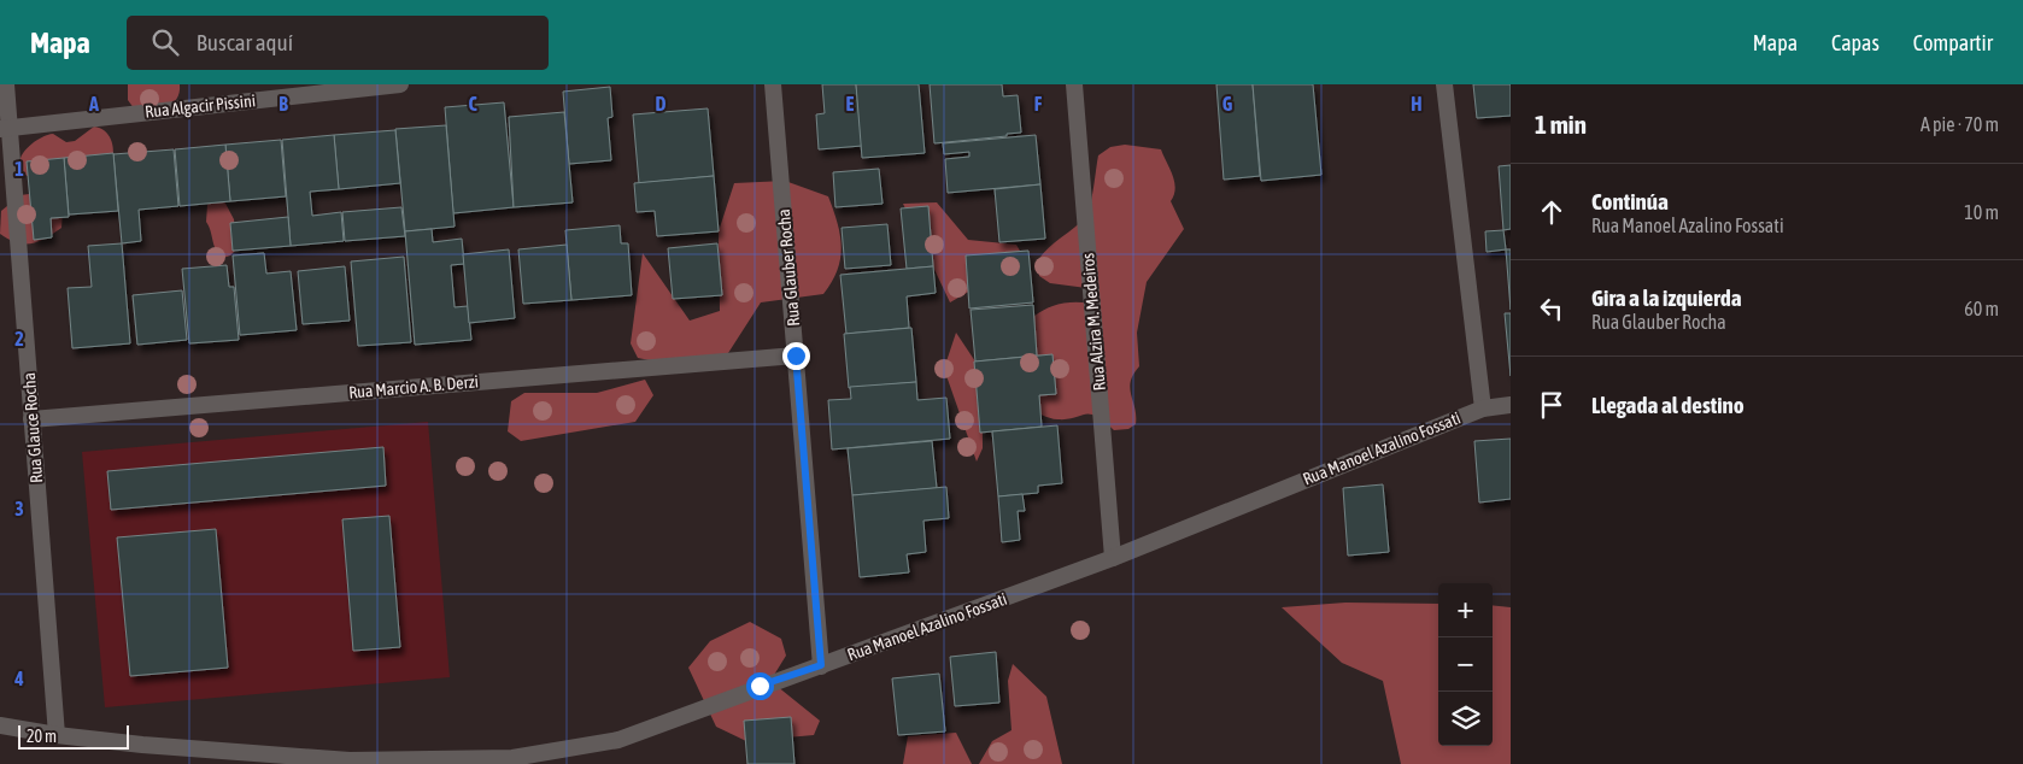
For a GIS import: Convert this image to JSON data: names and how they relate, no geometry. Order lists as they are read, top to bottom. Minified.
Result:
{"streets":{"street":["Rua Algacir Pissini","Rua Glauber Rocha","Rua Alzira M. Medeiros","Rua Marcio A. B. Derzi","Rua Glauce Rocha","Rua Manoel Azalino Fossati"]},"crossings":[["Rua Algacir Pissini","Rua Glauce Rocha"],["Rua Glauber Rocha","Rua Marcio A. B. Derzi"],["Rua Glauber Rocha","Rua Manoel Azalino Fossati"],["Rua Alzira M. Medeiros","Rua Manoel Azalino Fossati"],["Rua Marcio A. B. Derzi","Rua Glauce Rocha"],["Rua Glauce Rocha","Rua Manoel Azalino Fossati"]],"scale_bar":"20 m","page":{"header":"Mapa","search":"Buscar aquí","nav":["Mapa","Capas","Compartir"],"heading":["1 min","A pie · 70 m"],"list":[["Continúa","Rua Manoel Azalino Fossati","10 m"],["Gira a la izquierda","Rua Glauber Rocha","60 m"],"Llegada al destino"],"map_buttons":["+","−"],"scale":"20 m"},"grid":{"columns":["A","B","C","D","E","F","G","H"],"rows":["1","2","3","4"]}}
